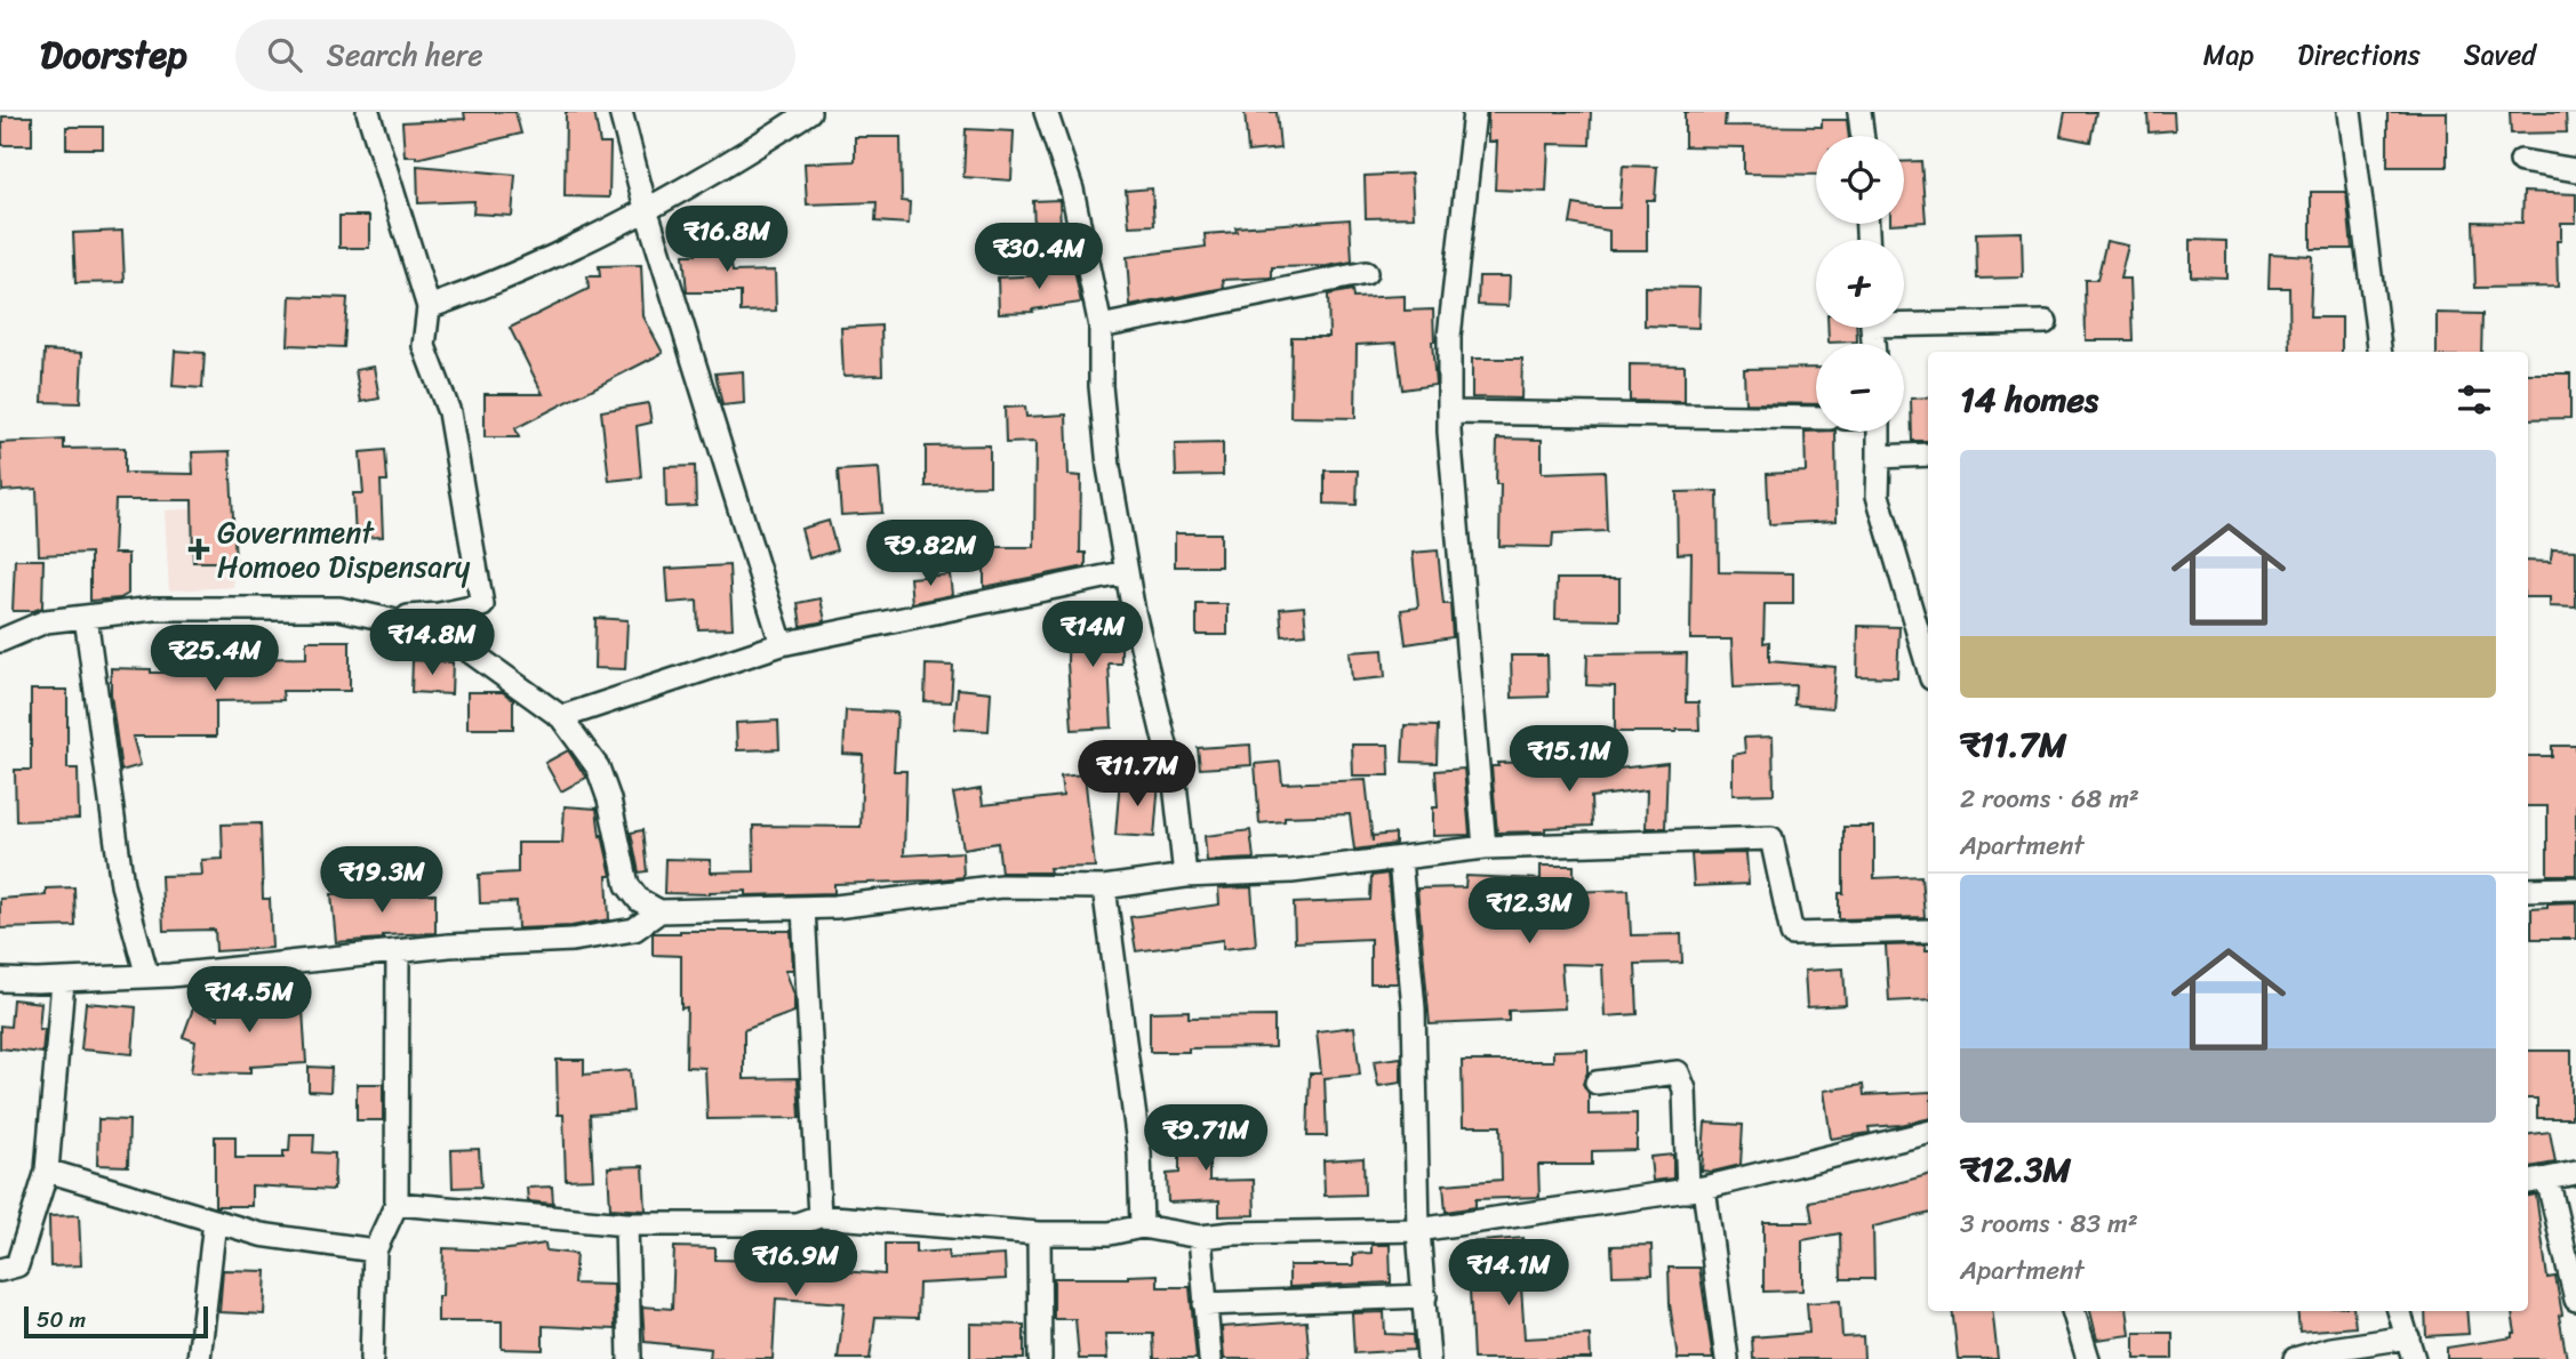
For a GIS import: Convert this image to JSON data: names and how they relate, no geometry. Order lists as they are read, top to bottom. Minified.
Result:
{"places":{"health":["Government Homoeo Dispensary"]},"scale_bar":"50 m","page":{"header":"Doorstep","search":"Search here","nav":["Map","Directions","Saved"],"map_buttons":["+","−"],"price":["₹16.8M","₹30.4M","₹9.82M","₹14M","₹14.8M","₹25.4M","₹15.1M","₹11.7M","₹19.3M","₹12.3M","₹14.5M","₹9.71M","₹16.9M","₹14.1M"],"heading":"14 homes","list":[{"name":"₹11.7M","note":"2 rooms · 68 m² · Apartment"},{"name":"₹12.3M","note":"3 rooms · 83 m² · Apartment"}],"scale":"50 m"}}
